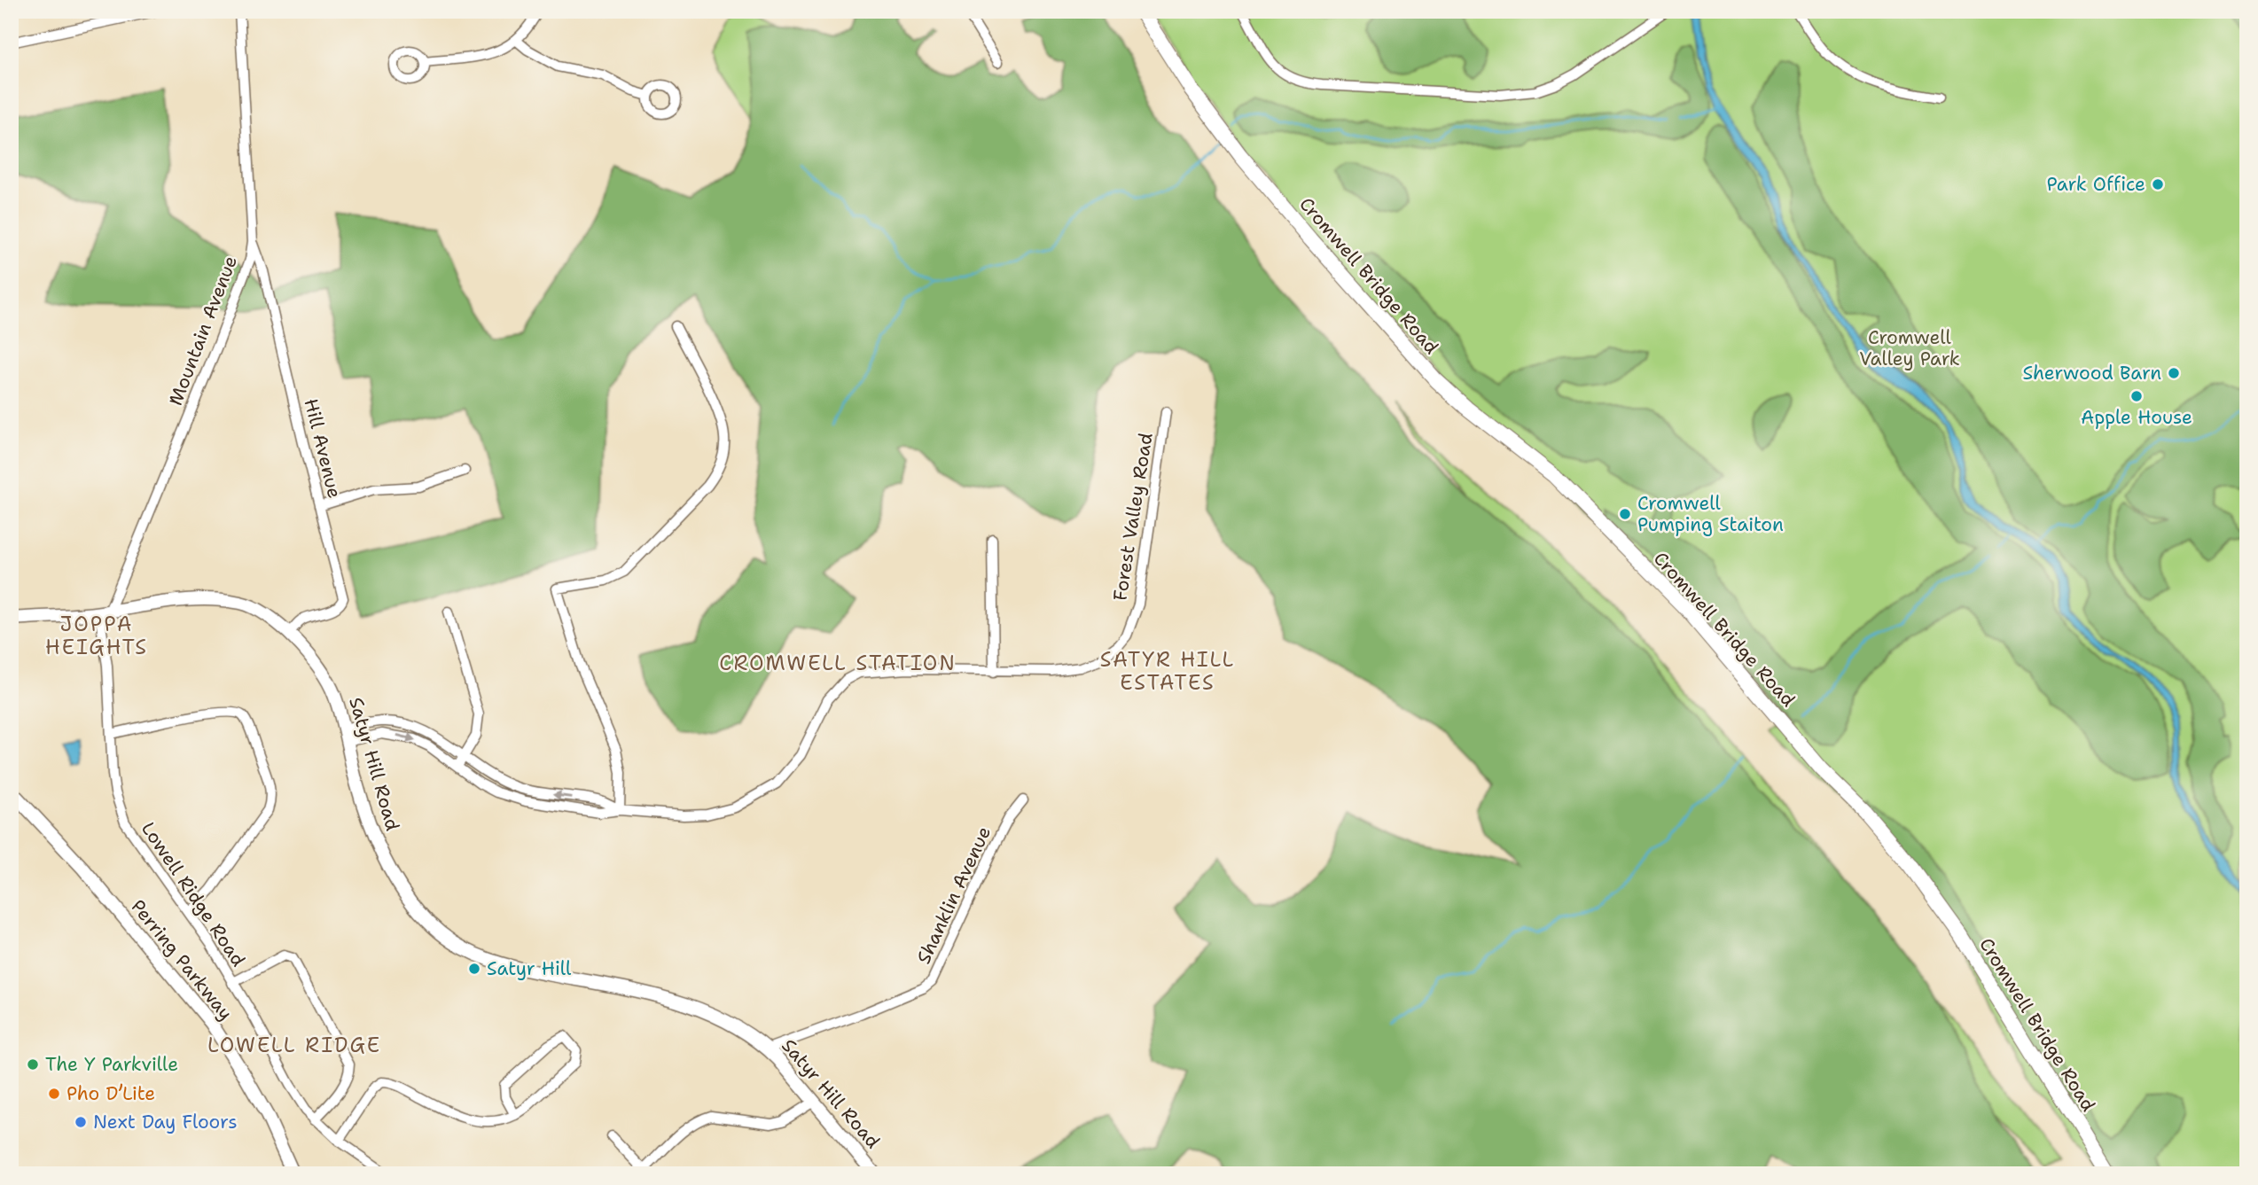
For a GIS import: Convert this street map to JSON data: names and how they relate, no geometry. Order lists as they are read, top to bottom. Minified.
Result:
{"streets":{"main road":["Cromwell Bridge Road"],"street":["Mountain Avenue","Hill Avenue","Forest Valley Road","Satyr Hill Road","Lowell Ridge Road","Shanklin Avenue","Perring Parkway"]},"crossings":[["Mountain Avenue","Hill Avenue"],["Mountain Avenue","Satyr Hill Road"],["Mountain Avenue","Lowell Ridge Road"],["Hill Avenue","Satyr Hill Road"],["Forest Valley Road","Satyr Hill Road"],["Satyr Hill Road","Lowell Ridge Road"],["Satyr Hill Road","Shanklin Avenue"]],"districts":["JOPPA HEIGHTS","SATYR HILL ESTATES","CROMWELL STATION","LOWELL RIDGE"],"parks":["Cromwell Valley Park"],"places":["Park Office","Sherwood Barn","Apple House","Cromwell Pumping Staiton","Satyr Hill","The Y Parkville","Pho D’Lite","Next Day Floors"]}
